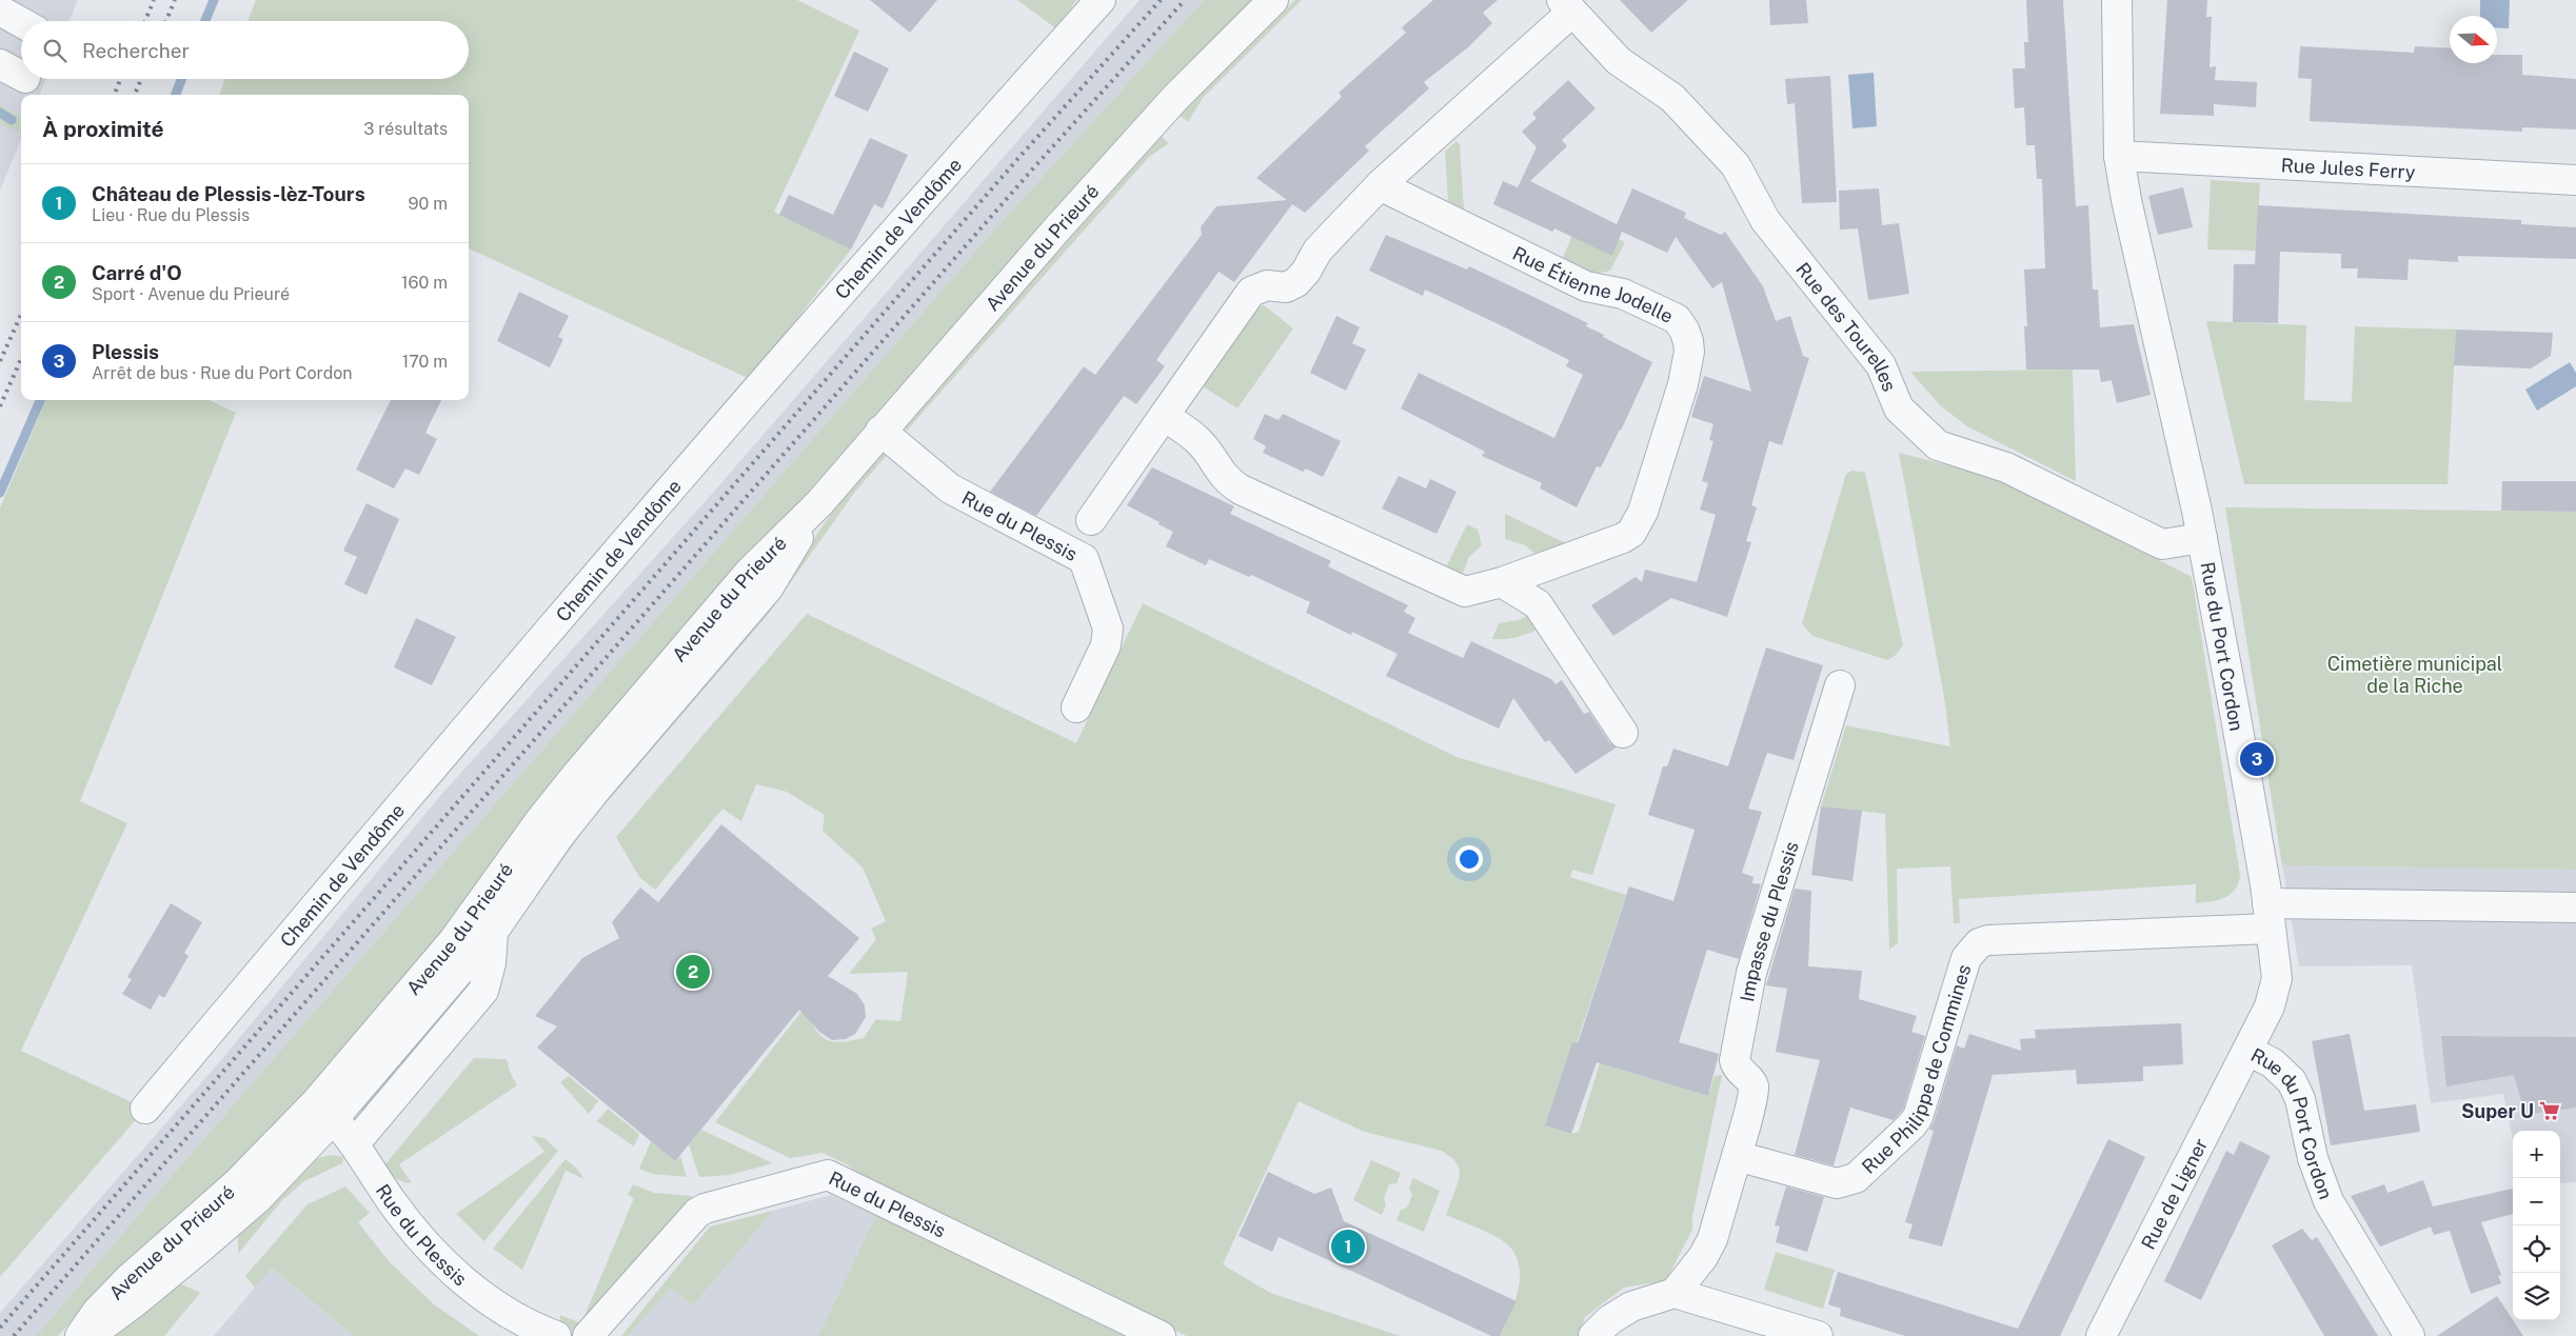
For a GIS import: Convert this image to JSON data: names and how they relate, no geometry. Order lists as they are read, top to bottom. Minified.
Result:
{"streets":{"street":["Rue Jules Ferry","Chemin de Vendôme","Avenue du Prieuré","Rue Étienne Jodelle","Rue des Tourelles","Rue du Plessis","Rue du Port Cordon","Impasse du Plessis","Rue Philippe de Commines","Rue de Ligner"]},"crossings":[["Rue Jules Ferry","Rue du Port Cordon"],["Avenue du Prieuré","Rue du Plessis"],["Rue des Tourelles","Rue du Port Cordon"],["Rue du Port Cordon","Rue Philippe de Commines"],["Rue du Port Cordon","Rue de Ligner"],["Impasse du Plessis","Rue Philippe de Commines"]],"parks":["Cimetière municipal de la Riche"],"places":{"supermarket":["Super U"]},"north":"right","page":{"search":"Rechercher","heading":["À proximité","3 résultats"],"list":[{"mark":"1","name":"Château de Plessis-lèz-Tours","note":"Lieu · Rue du Plessis","value":"90 m"},{"mark":"2","name":"Carré d'O","note":"Sport · Avenue du Prieuré","value":"160 m"},{"mark":"3","name":"Plessis","note":"Arrêt de bus · Rue du Port Cordon","value":"170 m"}],"pins":["3","2","1"],"map_buttons":["+","−"]}}
